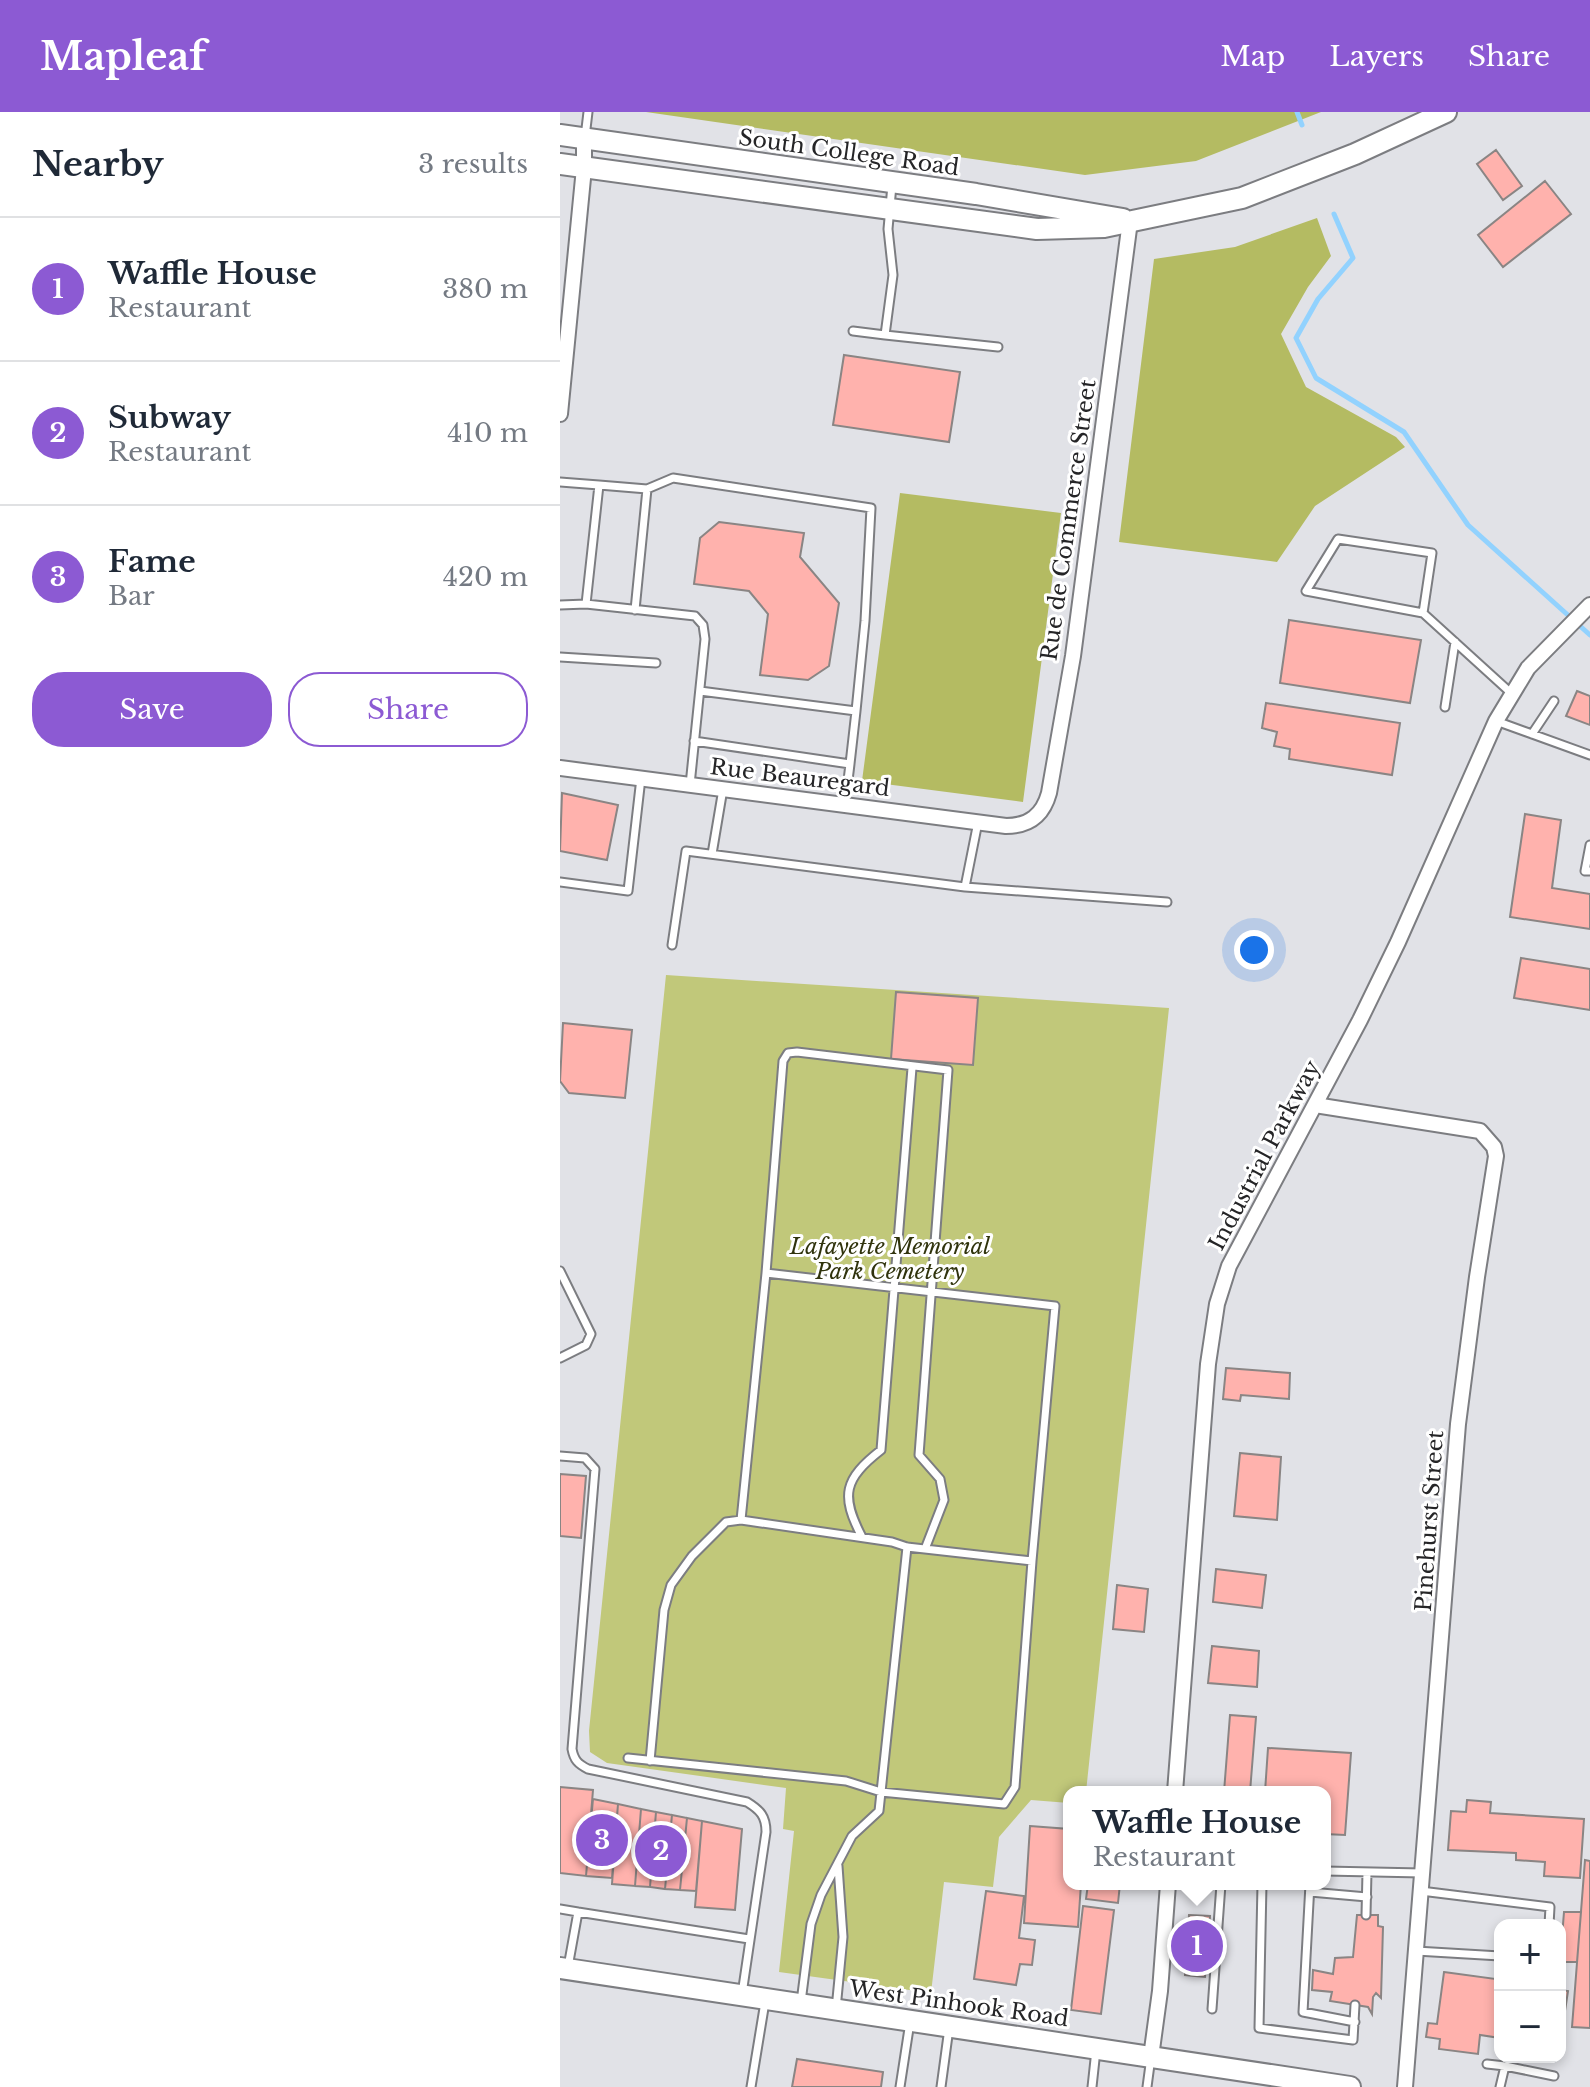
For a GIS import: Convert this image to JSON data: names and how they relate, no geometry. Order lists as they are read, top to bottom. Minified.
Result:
{"streets":{"street":["South College Road","Rue de Commerce Street","Rue Beauregard","Industrial Parkway","Pinehurst Street","West Pinhook Road"]},"crossings":[["South College Road","Rue de Commerce Street"],["Rue de Commerce Street","Rue Beauregard"],["Industrial Parkway","Pinehurst Street"]],"parks":["Lafayette Memorial Park Cemetery"],"page":{"header":"Mapleaf","nav":["Map","Layers","Share"],"heading":["Nearby","3 results"],"list":[{"mark":"1","name":"Waffle House","note":"Restaurant","value":"380 m"},{"mark":"2","name":"Subway","note":"Restaurant","value":"410 m"},{"mark":"3","name":"Fame","note":"Bar","value":"420 m"}],"buttons":["Save","Share"],"popup":["Waffle House","Restaurant"],"pins":["3","2","1"],"map_buttons":["+","−"]}}
